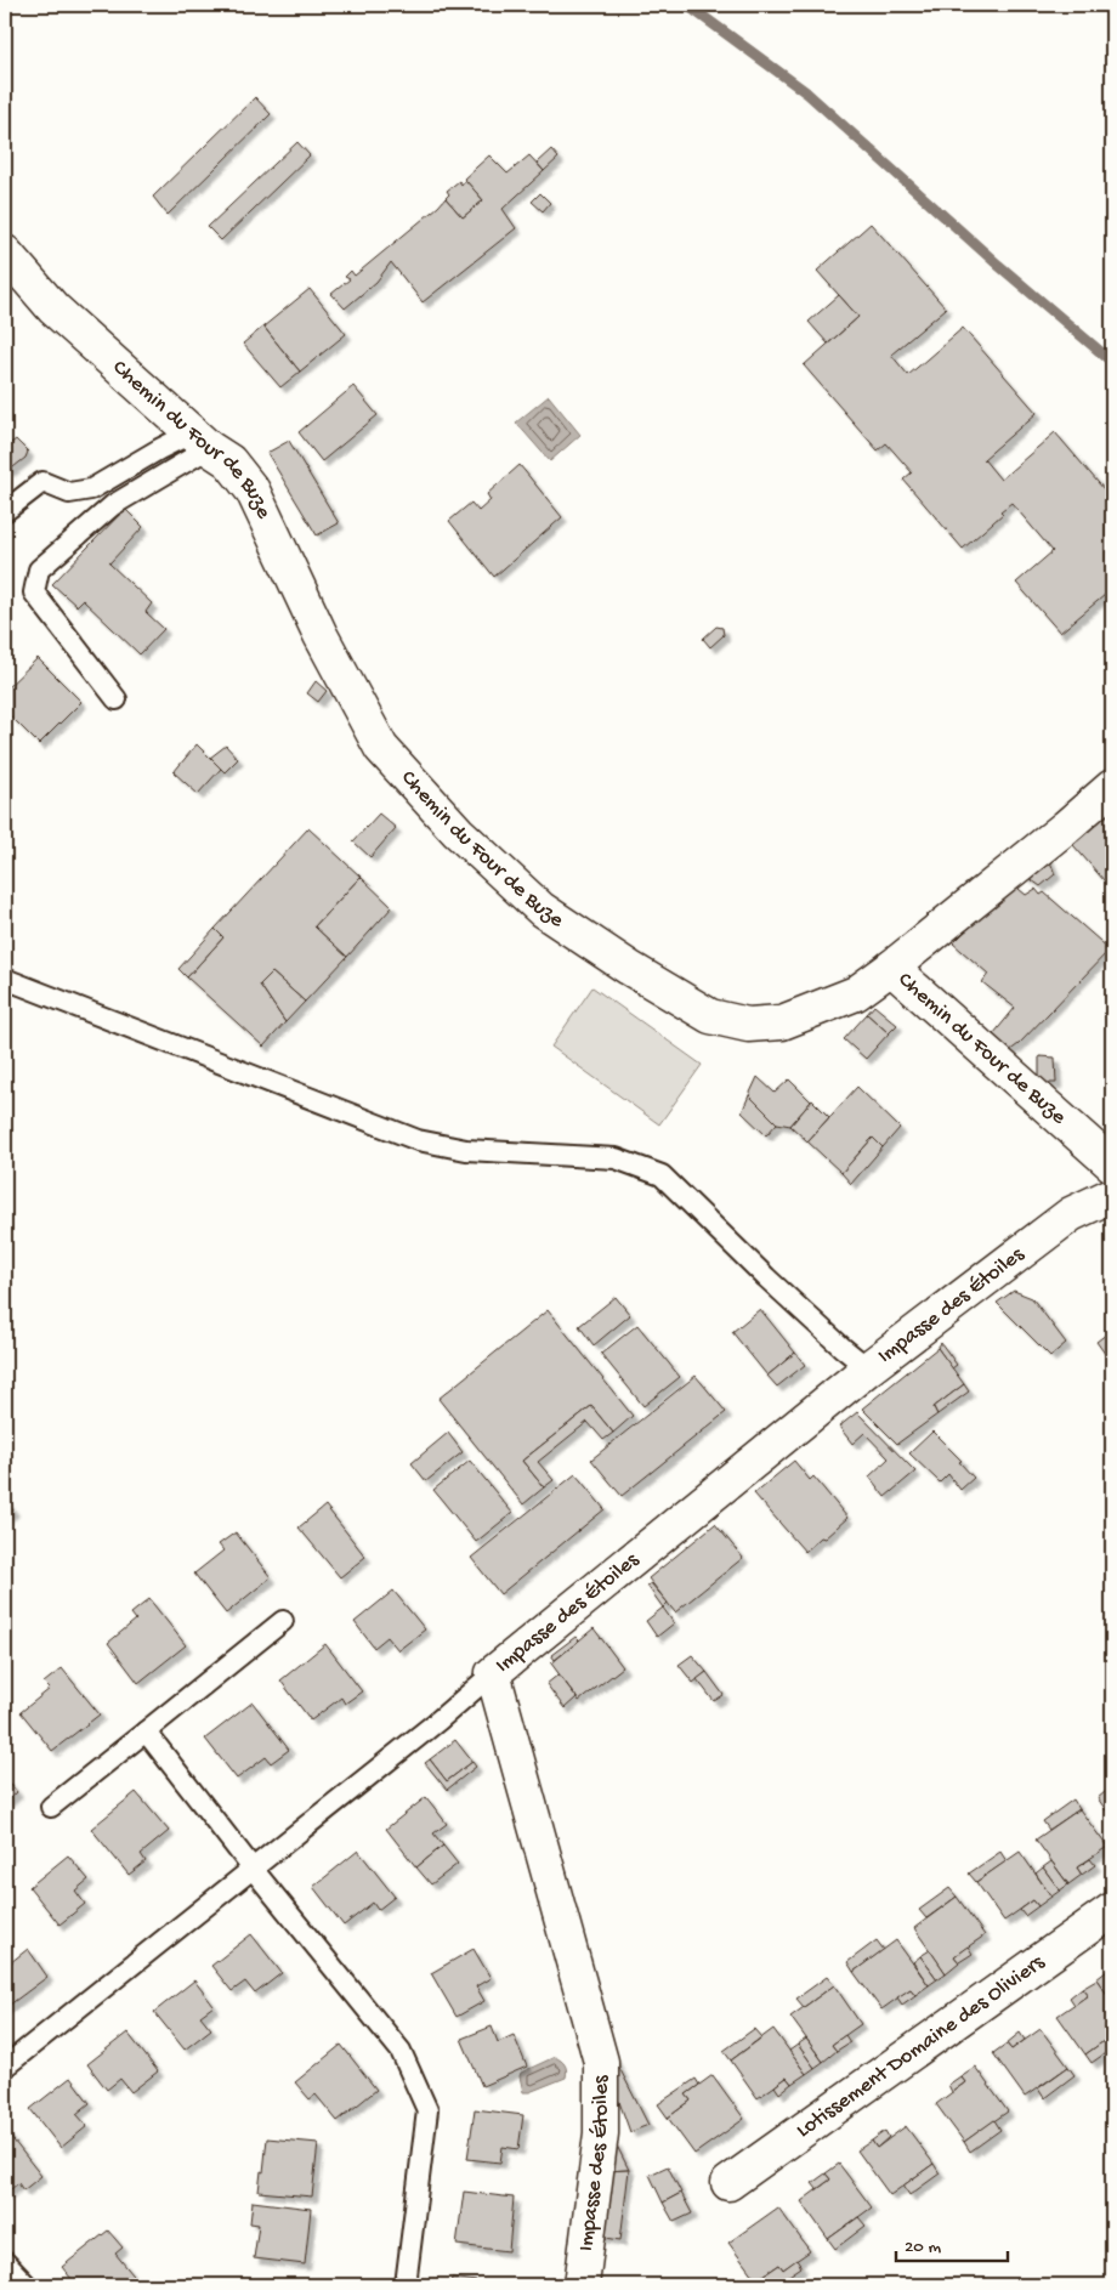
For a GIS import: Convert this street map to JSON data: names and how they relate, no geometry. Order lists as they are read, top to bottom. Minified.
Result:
{"streets":{"street":["Chemin du Four de Buze","Impasse des Étoiles","Lotissement Domaine des Oliviers"]},"scale_bar":"20 m"}
